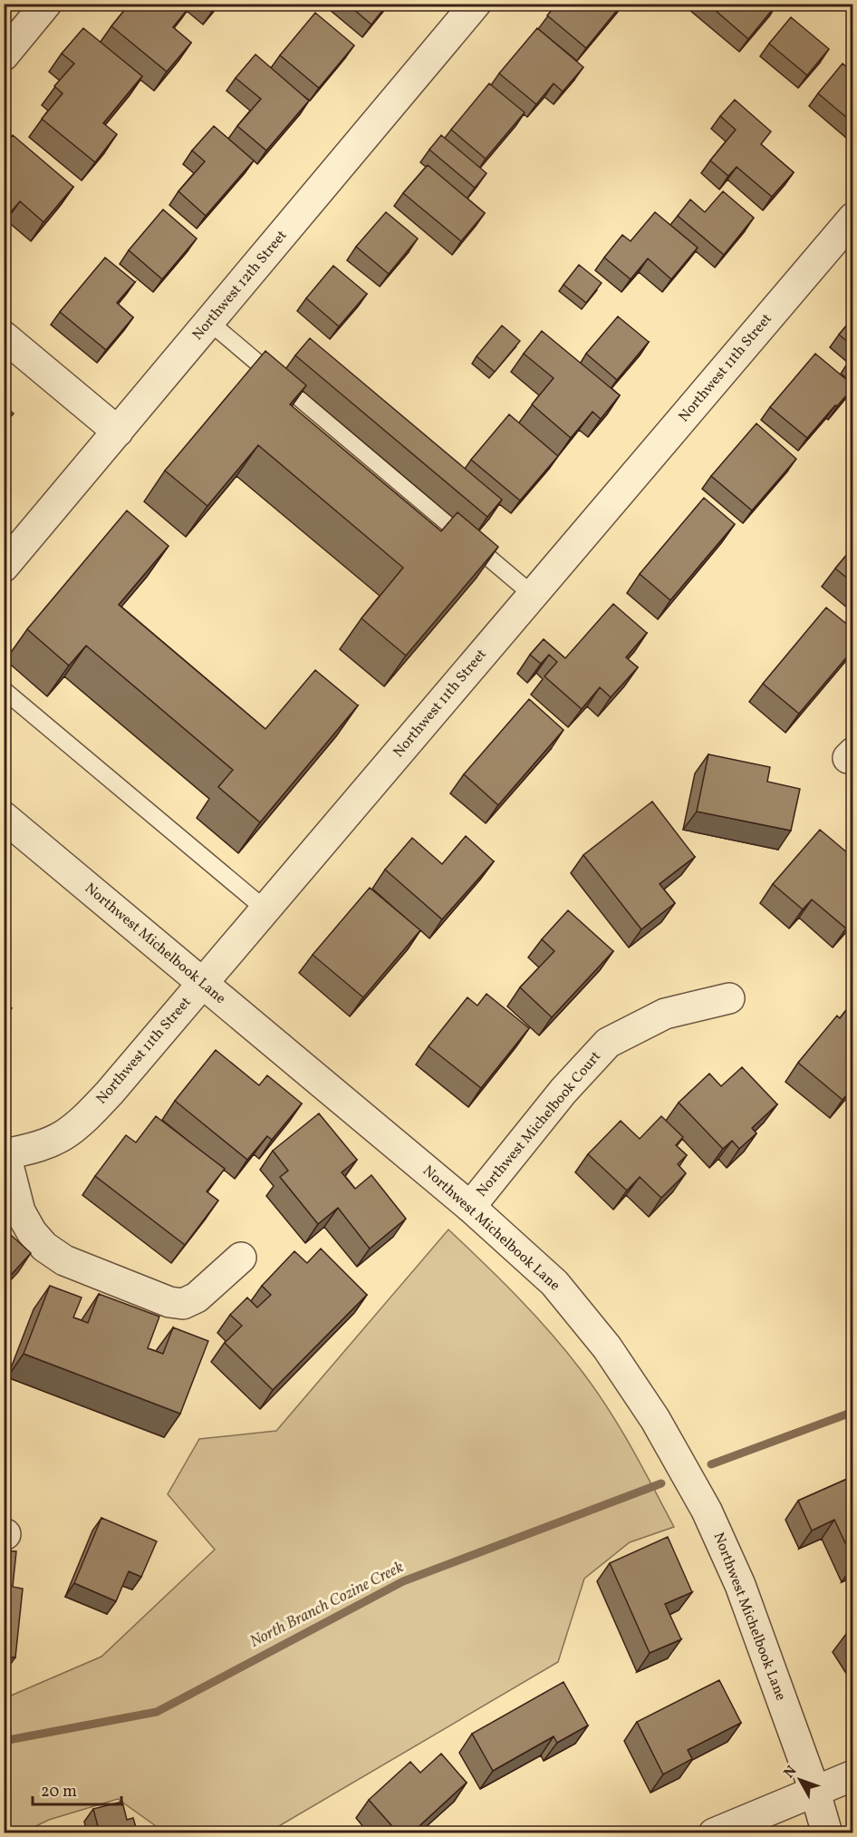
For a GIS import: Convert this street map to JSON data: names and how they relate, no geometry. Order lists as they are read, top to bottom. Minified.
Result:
{"streets":{"street":["Northwest 12th Street","Northwest 11th Street","Northwest Michelbook Lane","Northwest Michelbook Court"]},"crossings":[["Northwest 11th Street","Northwest Michelbook Lane"],["Northwest Michelbook Lane","Northwest Michelbook Court"]],"water":["North Branch Cozine Creek"],"scale_bar":"20 m","north":"top left"}
